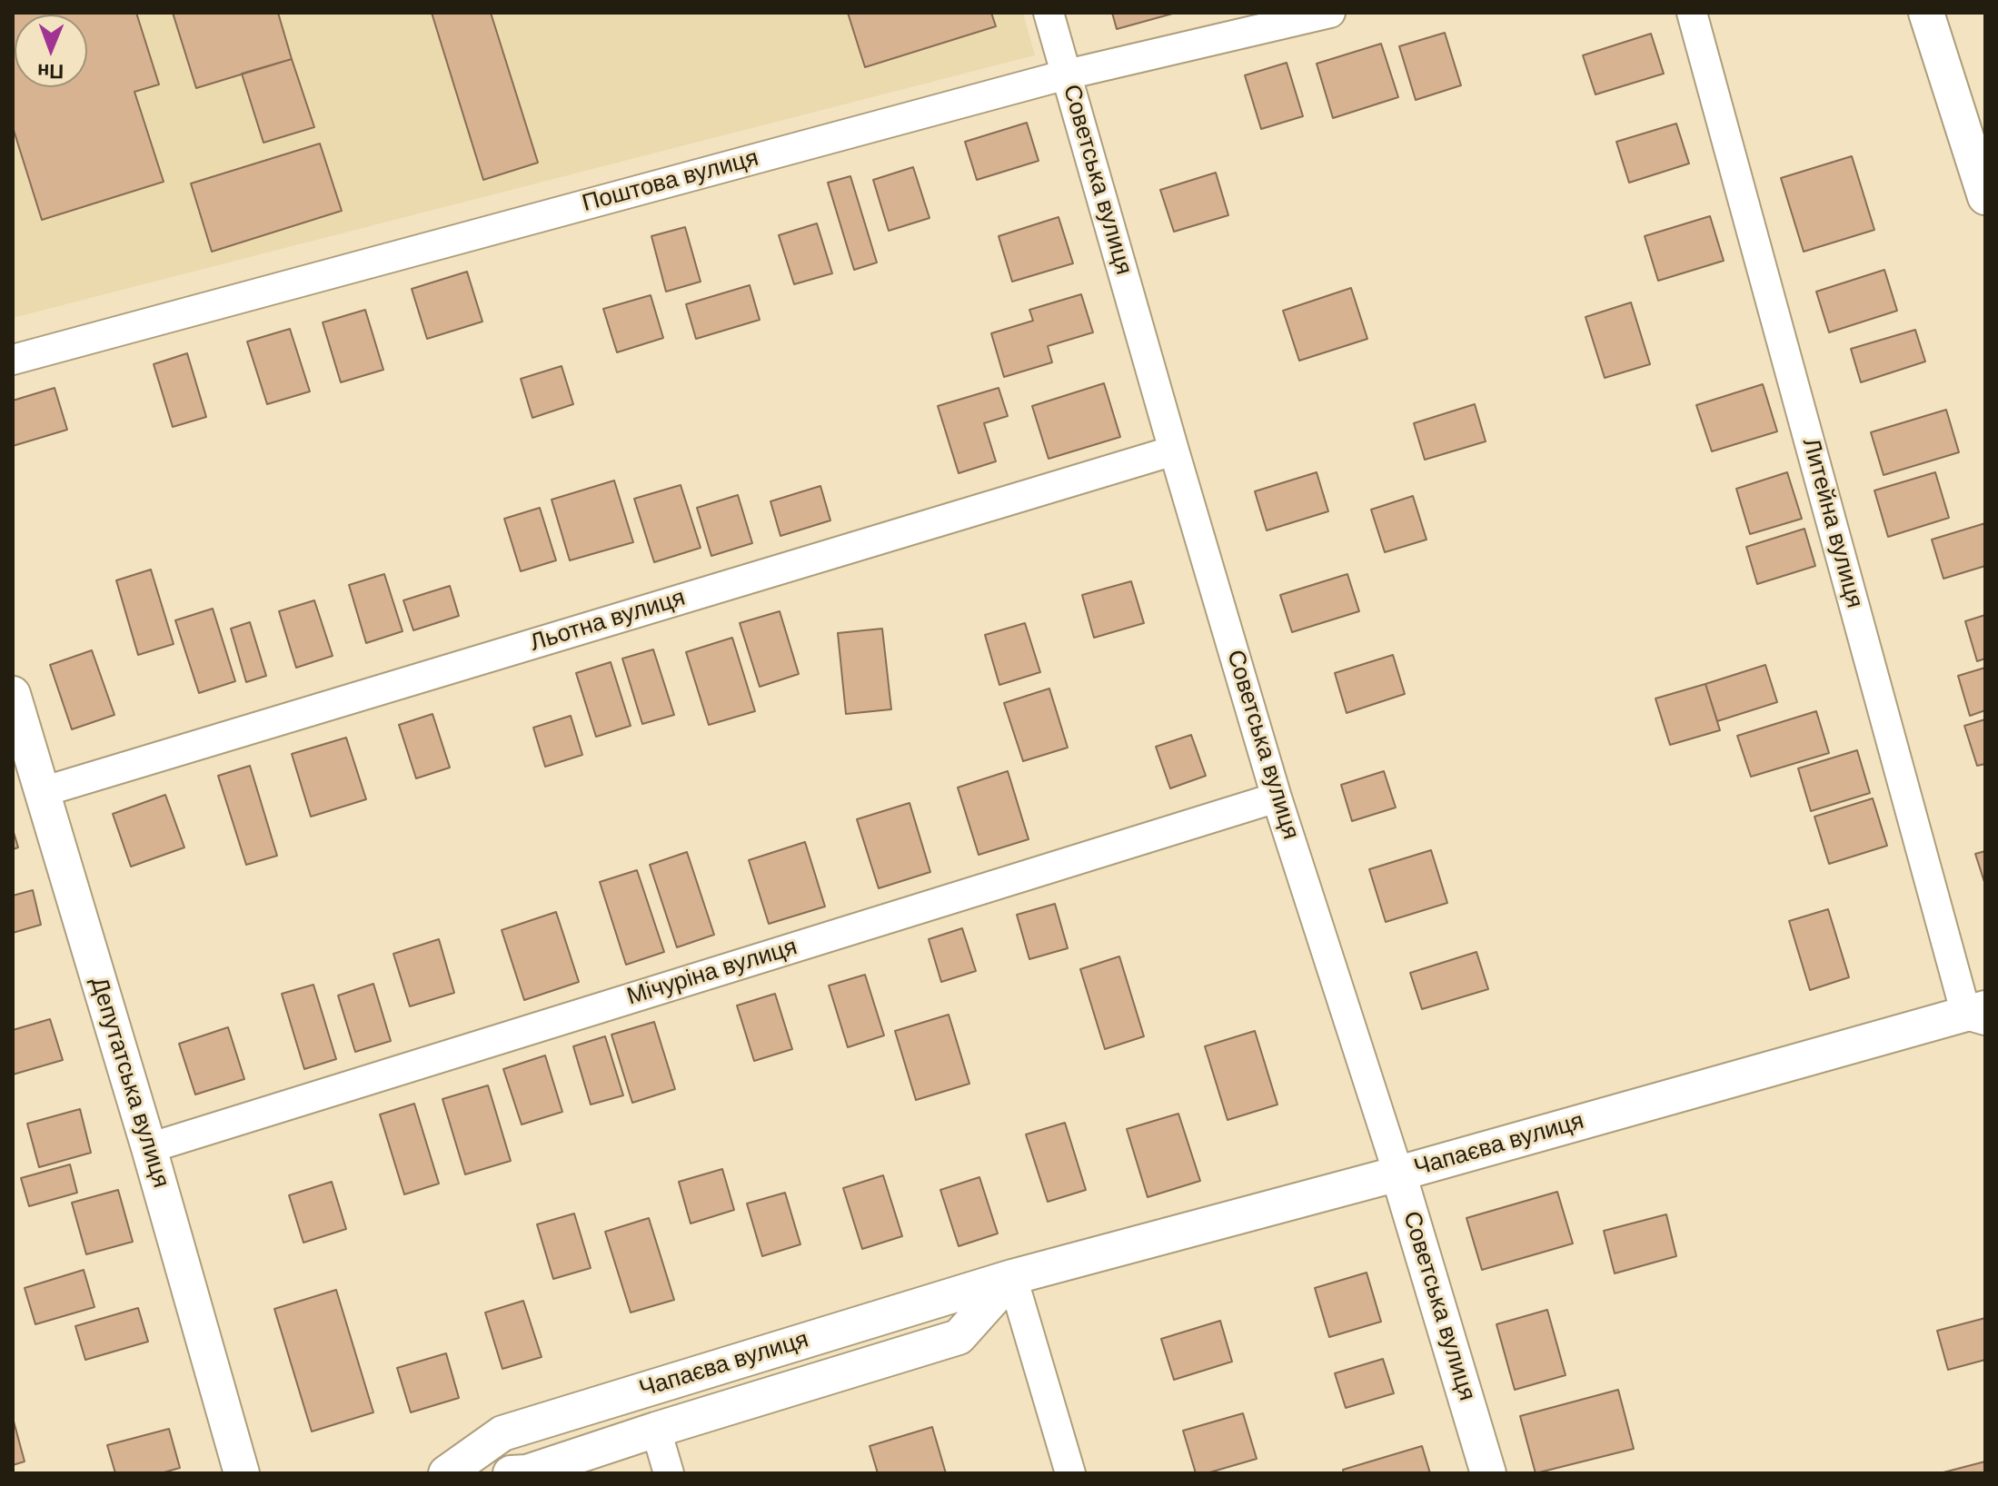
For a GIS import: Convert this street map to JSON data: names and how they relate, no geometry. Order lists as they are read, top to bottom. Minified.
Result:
{"streets":{"street":["Советська вулиця","Поштова вулиця","Литейна вулиця","Льотна вулиця","Мічуріна вулиця","Депутатська вулиця","Чапаєва вулиця"]},"crossings":[["Советська вулиця","Поштова вулиця"],["Советська вулиця","Льотна вулиця"],["Советська вулиця","Мічуріна вулиця"],["Советська вулиця","Чапаєва вулиця"],["Литейна вулиця","Чапаєва вулиця"],["Льотна вулиця","Депутатська вулиця"],["Мічуріна вулиця","Депутатська вулиця"]],"north":"bottom"}
